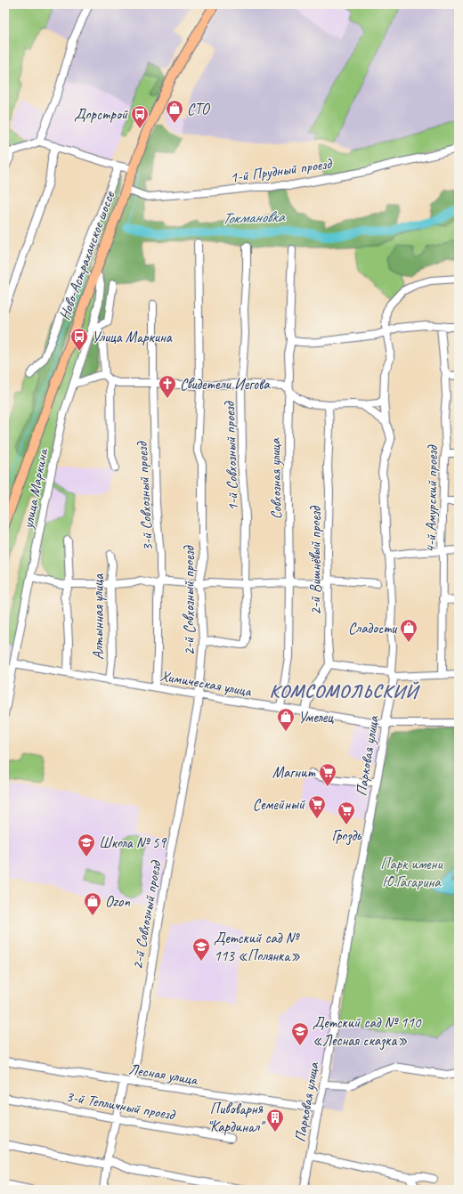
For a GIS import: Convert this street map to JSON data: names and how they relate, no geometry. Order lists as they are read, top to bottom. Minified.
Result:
{"streets":{"main road":["Ново-Астраханское шоссе"],"street":["1-й Прудный проезд","1-й Совхозный проезд","Совхозная улица","улица Маркина","3-й Совхозный проезд","4-й Амурский проезд","2-й Вишнёвый проезд","2-й Совхозный проезд","Алтынная улица","Химическая улица","Парковая улица","Лесная улица","3-й Тепличный проезд"]},"crossings":[["1-й Прудный проезд","Ново-Астраханское шоссе"],["Ново-Астраханское шоссе","улица Маркина"],["1-й Совхозный проезд","2-й Совхозный проезд"],["Совхозная улица","Химическая улица"],["улица Маркина","Химическая улица"],["3-й Совхозный проезд","Химическая улица"],["2-й Совхозный проезд","Химическая улица"],["2-й Совхозный проезд","Лесная улица"],["Алтынная улица","Химическая улица"],["Химическая улица","Парковая улица"],["Парковая улица","Лесная улица"]],"districts":["КОМСОМОЛЬСКИЙ"],"water":["Токмановка"],"parks":["Парк имени Ю.Гагарина"],"places":{"shop":["СТО","Сладости","Умелец","Ozon"],"bus stop":["Дорстрой","Улица Маркина"],"church":["Свидетели Иегова"],"supermarket":["Магнит","Семейный","Гроздь"],"school or university":["Школа № 59","Детский сад № 113 «Полянка»","Детский сад № 110 «Лесная сказка»"],"building":["Пивоварня \"Кардинал\""]}}
